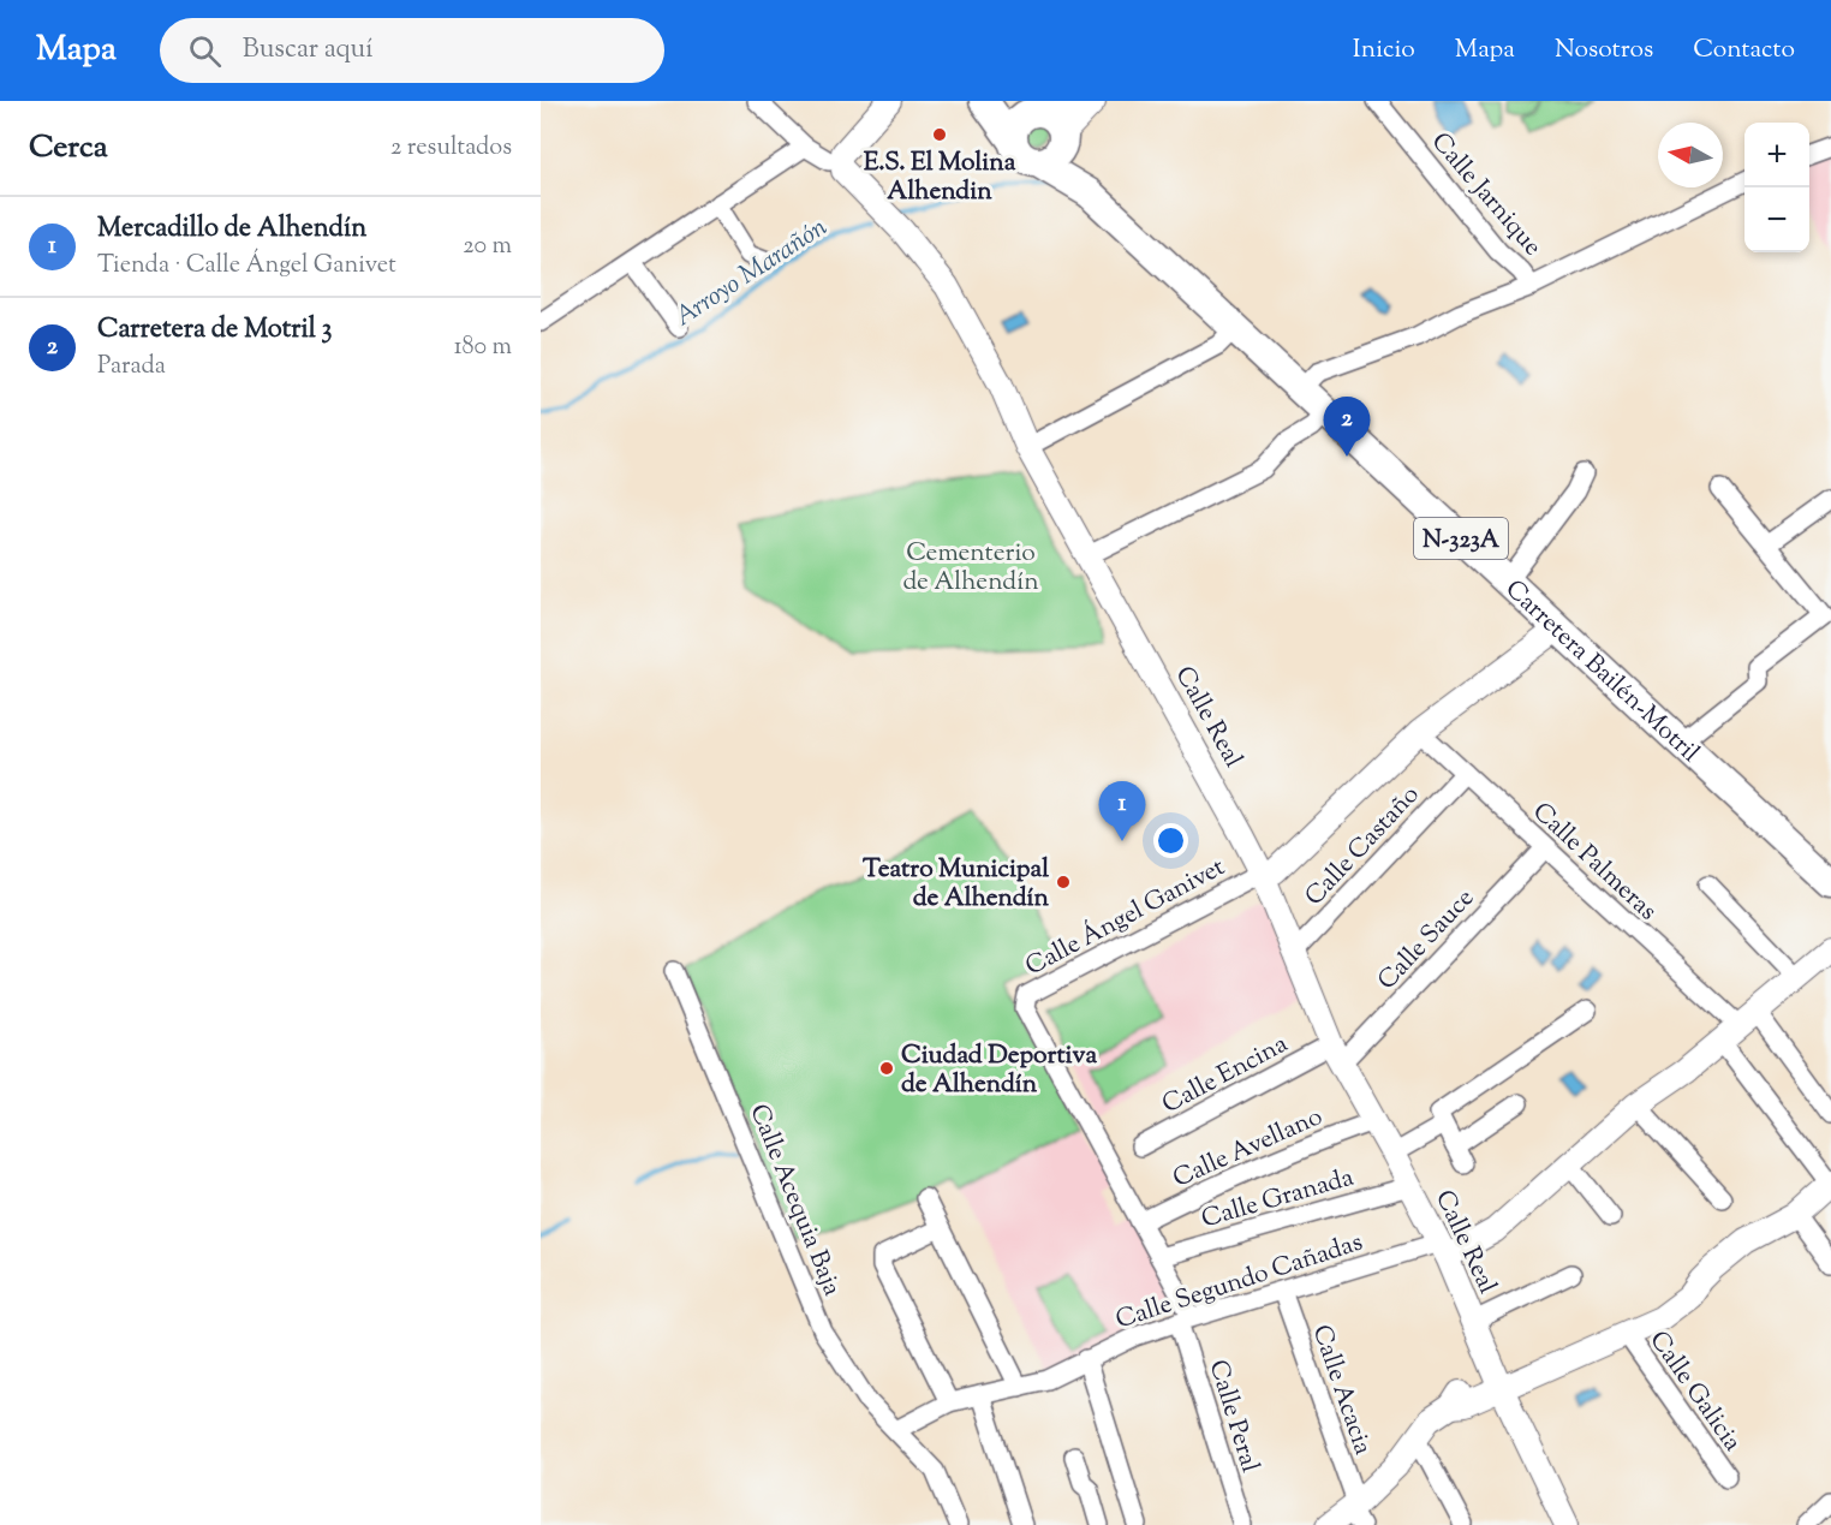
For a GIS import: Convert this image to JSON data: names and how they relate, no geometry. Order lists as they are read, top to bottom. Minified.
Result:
{"streets":{"main road":["N-323A","Carretera Bailén-Motril"],"street":["Calle Jarnique","Calle Real","Calle Castaño","Calle Palmeras","Calle Ángel Ganivet","Calle Sauce","Calle Encina","Calle Avellano","Calle Granada","Calle Acequia Baja","Calle Segundo Cañadas","Calle Acacia","Calle Galicia","Calle Peral"]},"crossings":[["Calle Real","Calle Castaño"],["Calle Real","Calle Ángel Ganivet"],["Calle Real","Calle Sauce"],["Calle Real","Calle Encina"],["Calle Real","Calle Avellano"],["Calle Real","Calle Granada"],["Calle Real","Calle Segundo Cañadas"],["Calle Castaño","Calle Palmeras"],["Calle Palmeras","Calle Sauce"],["Calle Ángel Ganivet","Calle Avellano"],["Calle Ángel Ganivet","Calle Granada"],["Calle Ángel Ganivet","Calle Segundo Cañadas"],["Calle Ángel Ganivet","Calle Peral"],["Calle Sauce","Calle Encina"],["Calle Acequia Baja","Calle Segundo Cañadas"],["Calle Segundo Cañadas","Calle Acacia"],["Calle Segundo Cañadas","Calle Peral"]],"water":["Arroyo Marañón"],"parks":["Cementerio de Alhendín"],"places":["E.S. El Molina Alhendin","Teatro Municipal de Alhendín","Ciudad Deportiva de Alhendín"],"north":"left","page":{"header":"Mapa","search":"Buscar aquí","nav":["Inicio","Mapa","Nosotros","Contacto"],"heading":["Cerca","2 resultados"],"map_buttons":["+","−"],"list":[{"mark":"1","name":"Mercadillo de Alhendín","note":"Tienda · Calle Ángel Ganivet","value":"20 m"},{"mark":"2","name":"Carretera de Motril 3","note":"Parada","value":"180 m"}],"pins":["2","1"]}}
